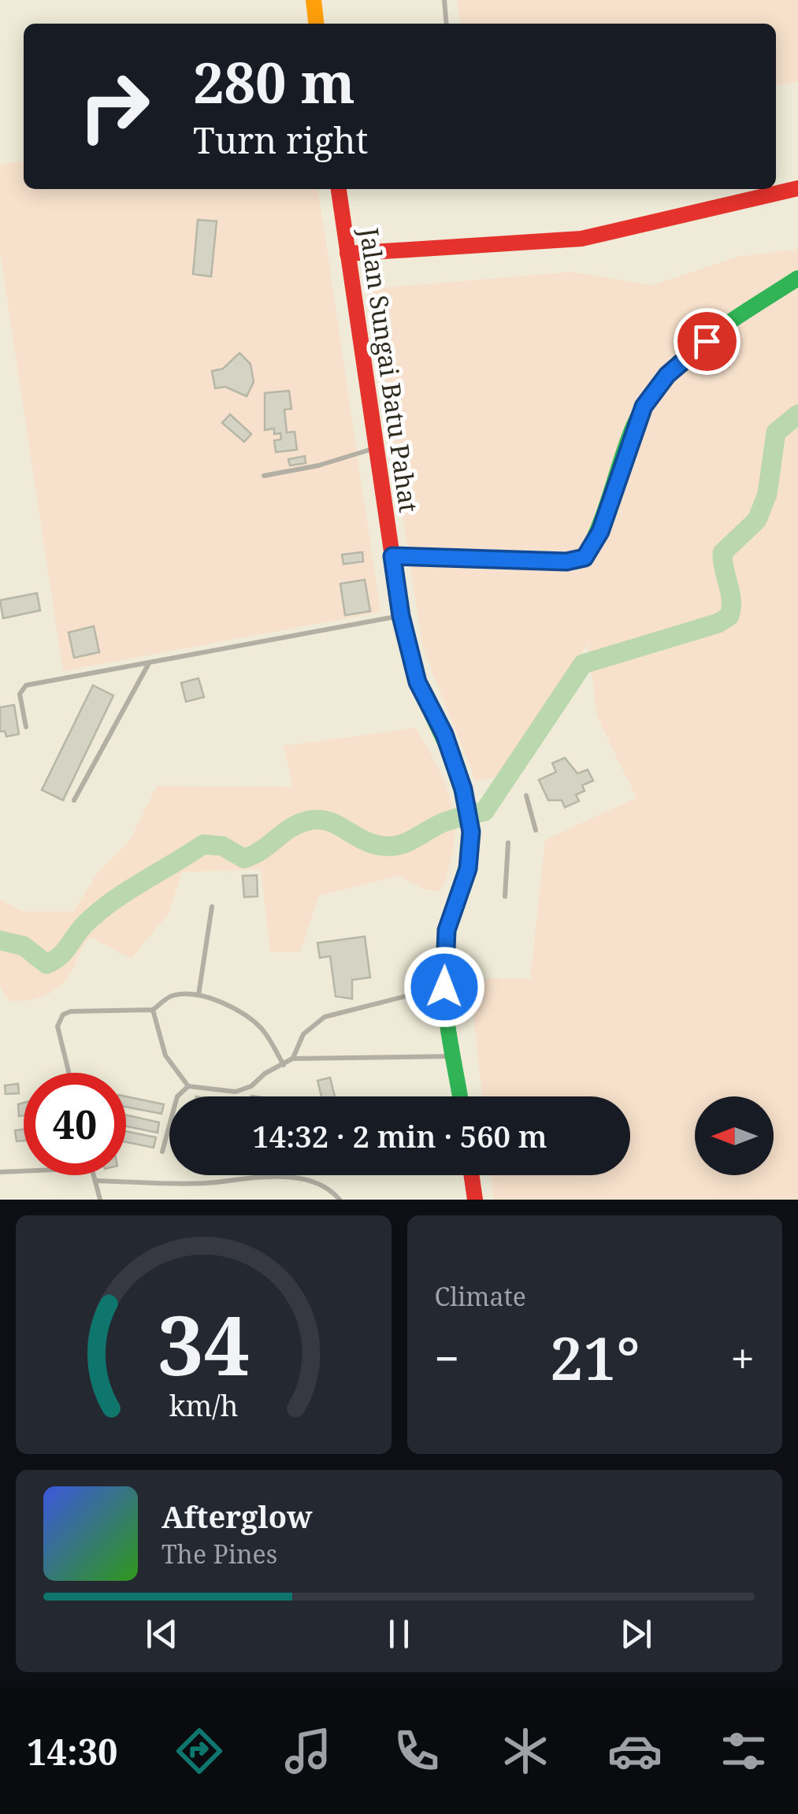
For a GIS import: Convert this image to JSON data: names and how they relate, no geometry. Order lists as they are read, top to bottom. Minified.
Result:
{"streets":{"street":["Jalan Sungai Batu Pahat"]},"north":"left","page":{"turn":["280 m","Turn right"],"limit":"40","trip":"14:32 · 2 min · 560 m","tile":"Climate","heat":["−","21°","+"],"song":["Afterglow","The Pines"],"tabs":"14:30","gauge":["34","km/h"]}}
